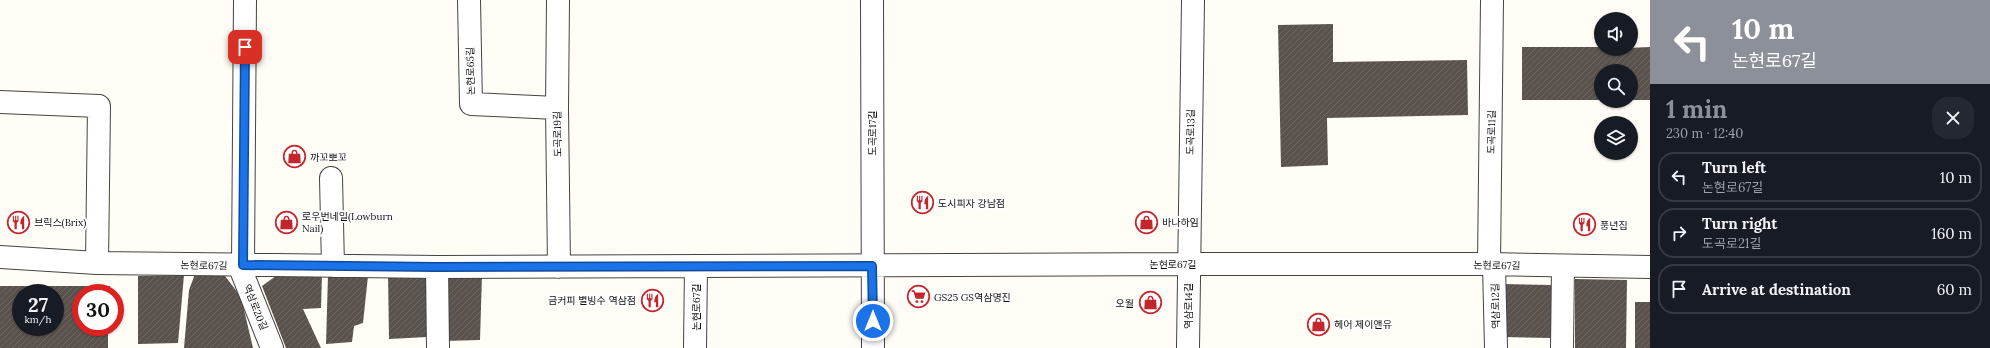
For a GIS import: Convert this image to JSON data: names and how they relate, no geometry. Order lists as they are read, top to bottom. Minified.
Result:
{"streets":{"street":["논현로65길","도곡로13길","도곡로11길","도곡로17길","도곡로19길","논현로67길","역삼로14길","역삼로12길","역삼로20길"]},"crossings":[["논현로65길","도곡로19길"],["도곡로13길","논현로67길"],["도곡로13길","역삼로14길"],["도곡로11길","논현로67길"],["도곡로11길","역삼로12길"],["도곡로17길","논현로67길"],["도곡로19길","논현로67길"],["논현로67길","역삼로14길"],["논현로67길","역삼로12길"],["논현로67길","역삼로20길"]],"places":{"shop":["까꼬뽀꼬","로우번네일(Lowburn Nail)","바나하임","오월","헤어 제이앤유"],"restaurant":["도시피자 강남점","브릭스(Brix)","풍년집","금커피 별빙수 역삼점"],"supermarket":["GS25 GS역삼명진"]},"page":{"turn":["10 m","논현로67길"],"heading":["1 min","230 m · 12:40"],"list":[{"name":"Turn left","note":"논현로67길","value":"10 m"},{"name":"Turn right","note":"도곡로21길","value":"160 m"},{"name":"Arrive at destination","value":"60 m"}],"speed":"27 km/h","limit":"30"}}
